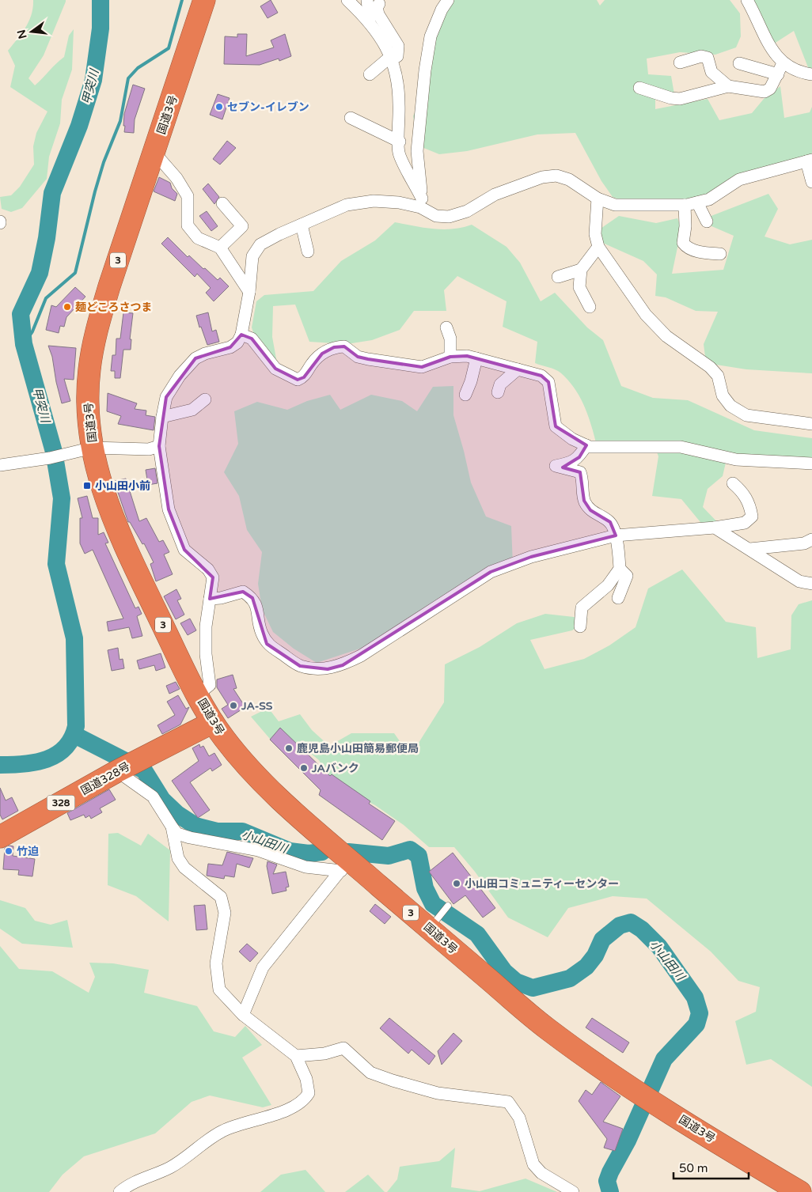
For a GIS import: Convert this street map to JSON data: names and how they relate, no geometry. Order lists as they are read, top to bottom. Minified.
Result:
{"streets":{"highway":["国道3号","3","国道328号","328"]},"crossings":[["国道3号","国道328号"]],"water":["甲突川","小山田川"],"places":{"other":["セブン-イレブン","麺どころさつま","JA-SS","鹿児島小山田簡易郵便局","JAバンク","竹迫","小山田コミュニティーセンター"],"transit":["小山田小前"]},"scale_bar":"50 m","north":"left"}
